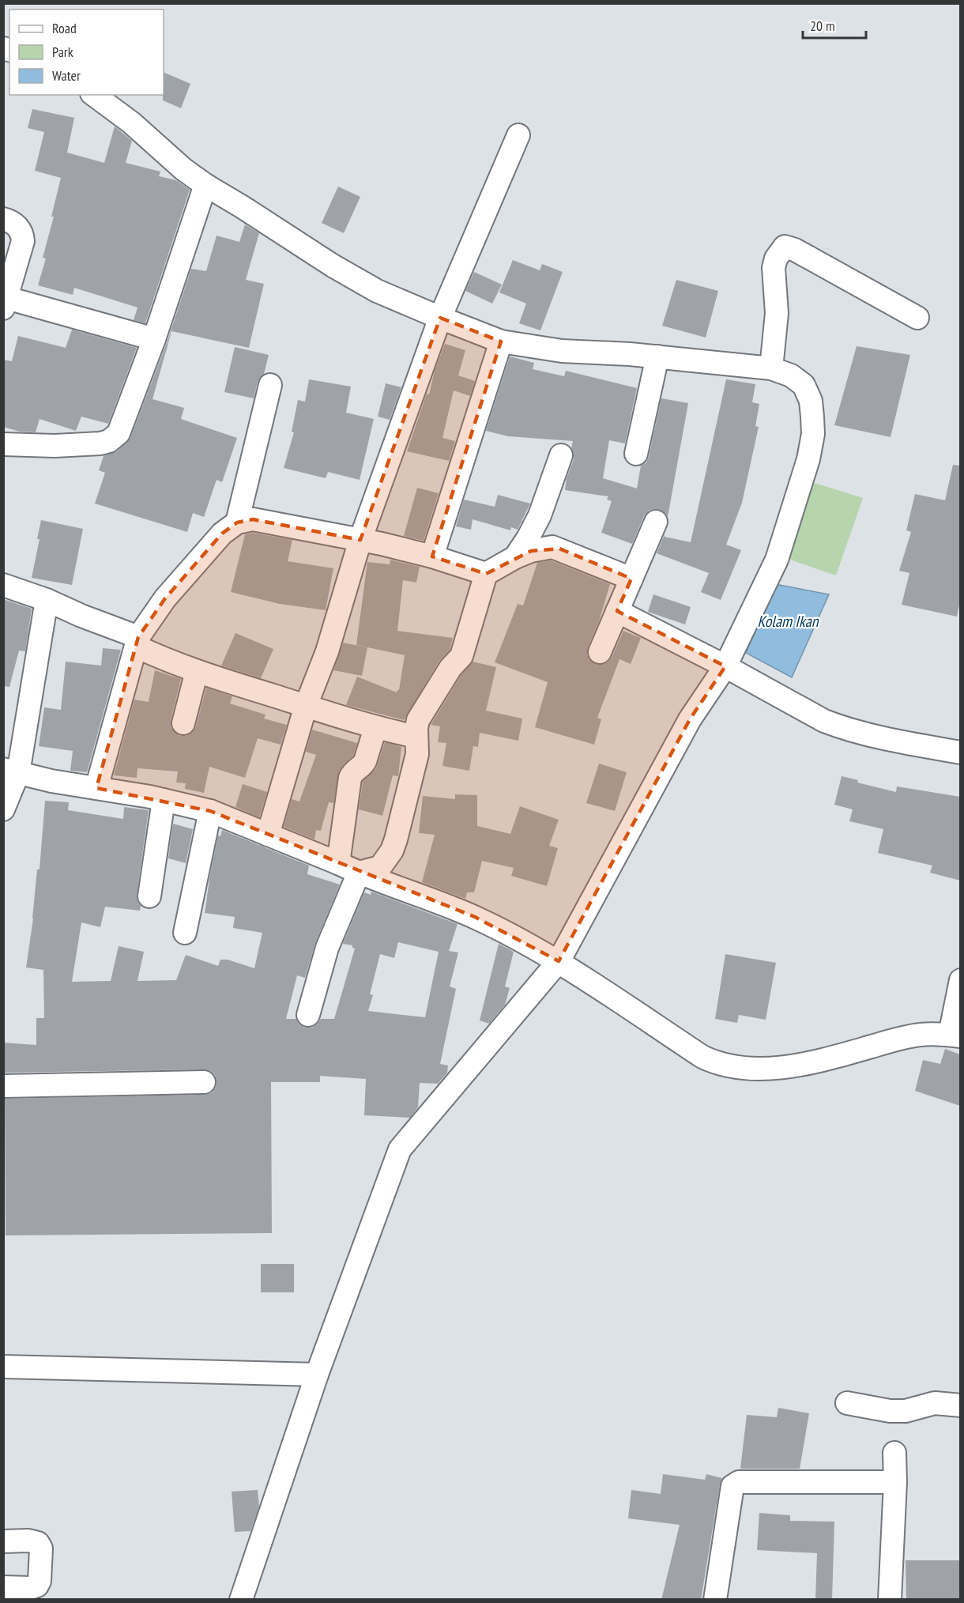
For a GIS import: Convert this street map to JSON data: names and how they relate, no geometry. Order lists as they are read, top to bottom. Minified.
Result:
{"water":["Kolam Ikan"],"legend":["Road","Park","Water"],"scale_bar":"20 m"}
